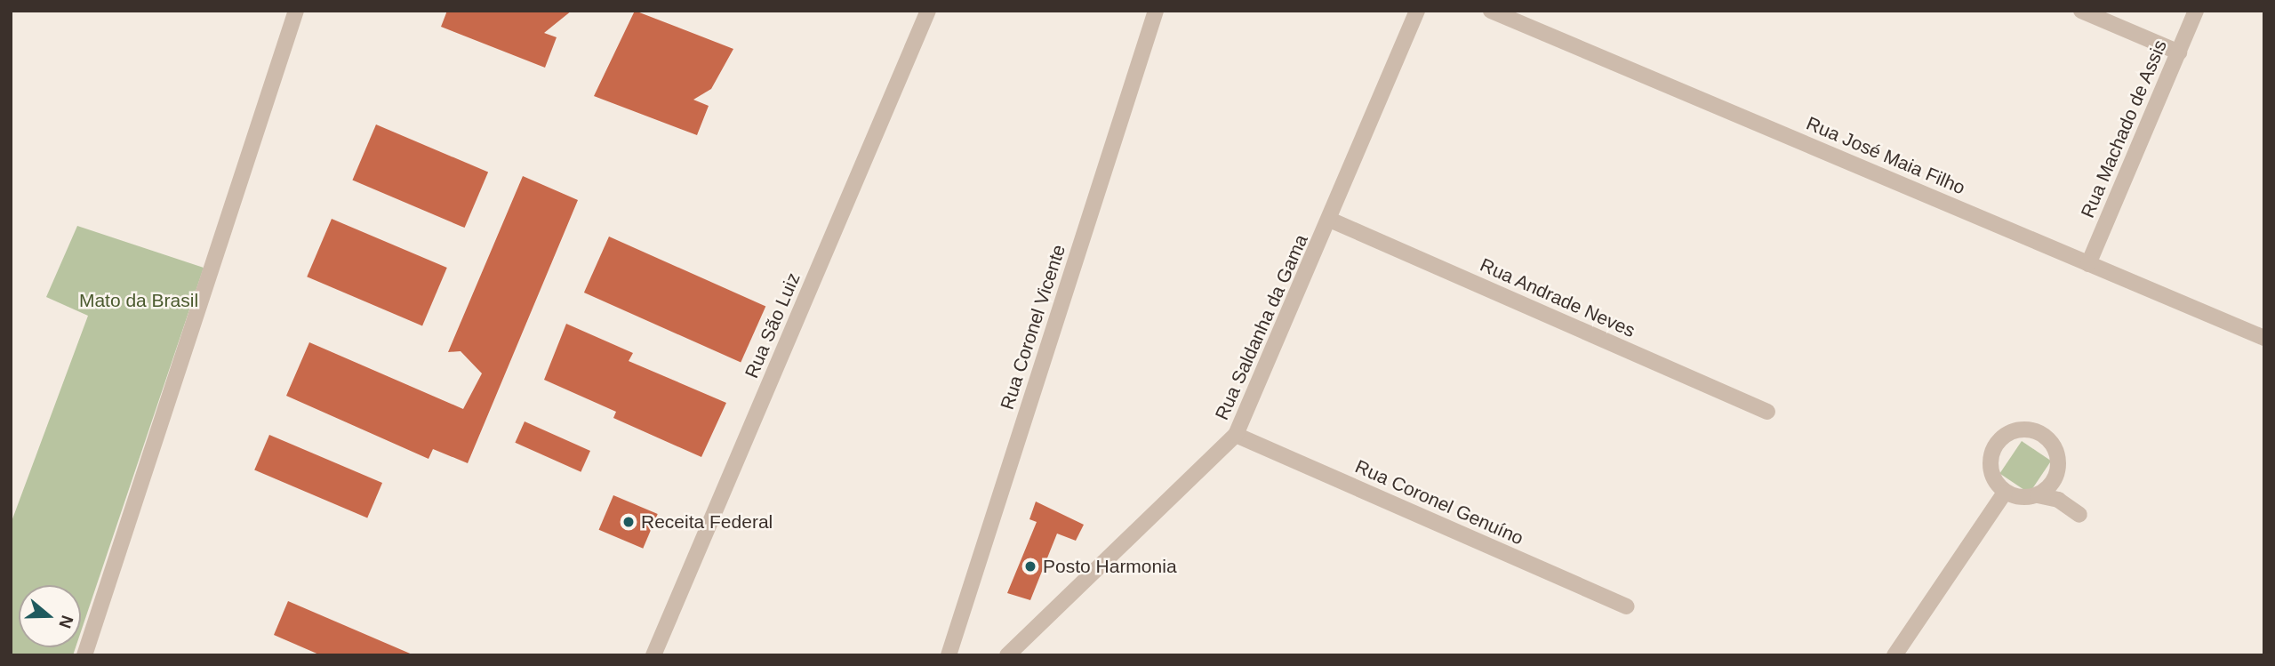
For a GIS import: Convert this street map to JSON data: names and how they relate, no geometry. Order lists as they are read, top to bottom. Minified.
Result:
{"streets":{"street":["Rua Machado de Assis","Rua José Maia Filho","Rua Andrade Neves","Rua São Luiz","Rua Coronel Vicente","Rua Saldanha da Gama","Rua Coronel Genuíno"]},"crossings":[["Rua Machado de Assis","Rua José Maia Filho"],["Rua Andrade Neves","Rua Saldanha da Gama"],["Rua Saldanha da Gama","Rua Coronel Genuíno"]],"parks":["Mato da Brasil"],"places":["Receita Federal","Posto Harmonia"],"north":"right"}
